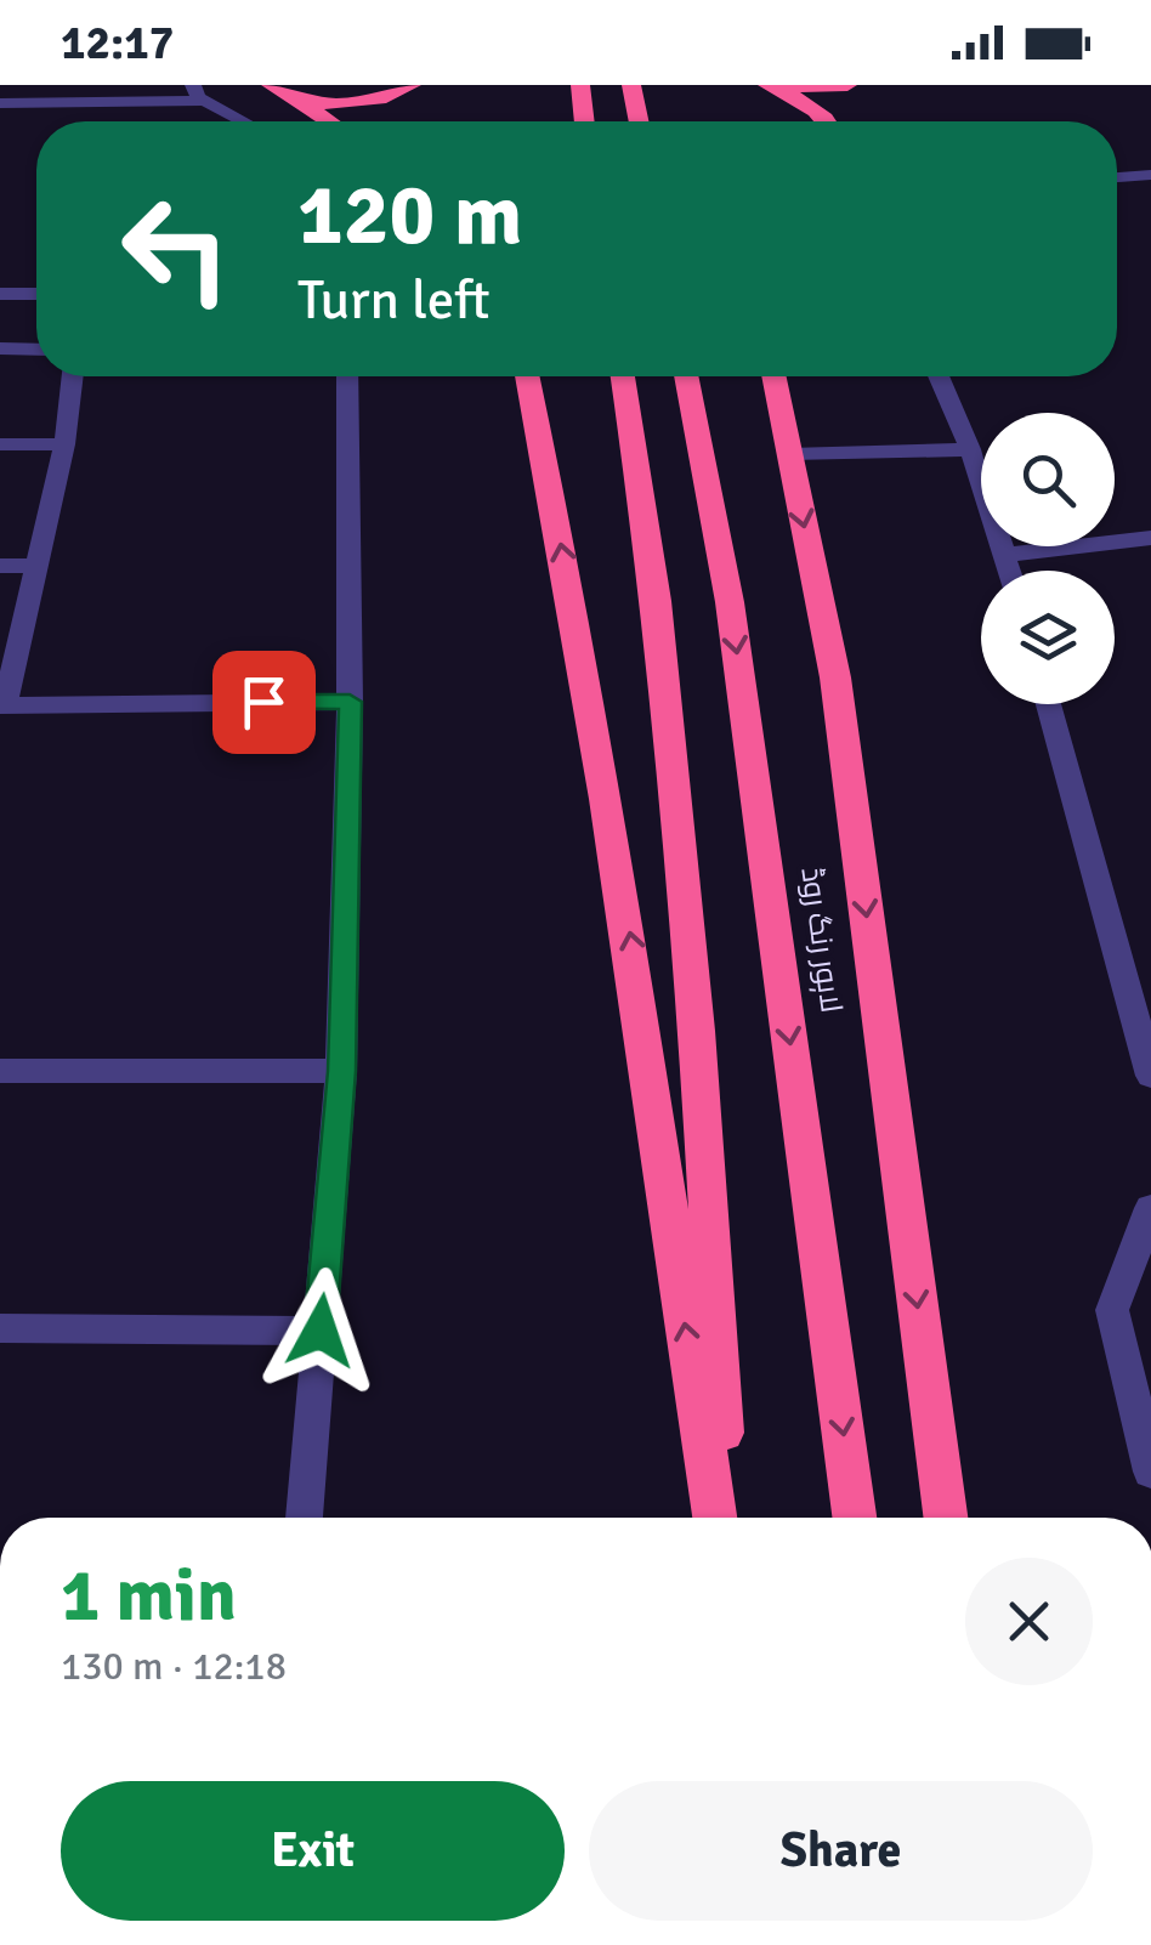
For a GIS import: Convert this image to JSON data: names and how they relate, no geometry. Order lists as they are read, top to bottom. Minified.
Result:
{"streets":{"highway":["لاہور رنگ روڈ"]},"page":{"status":"12:17","turn":["120 m","Turn left"],"heading":["1 min","130 m · 12:18"],"buttons":["Exit","Share"]}}
